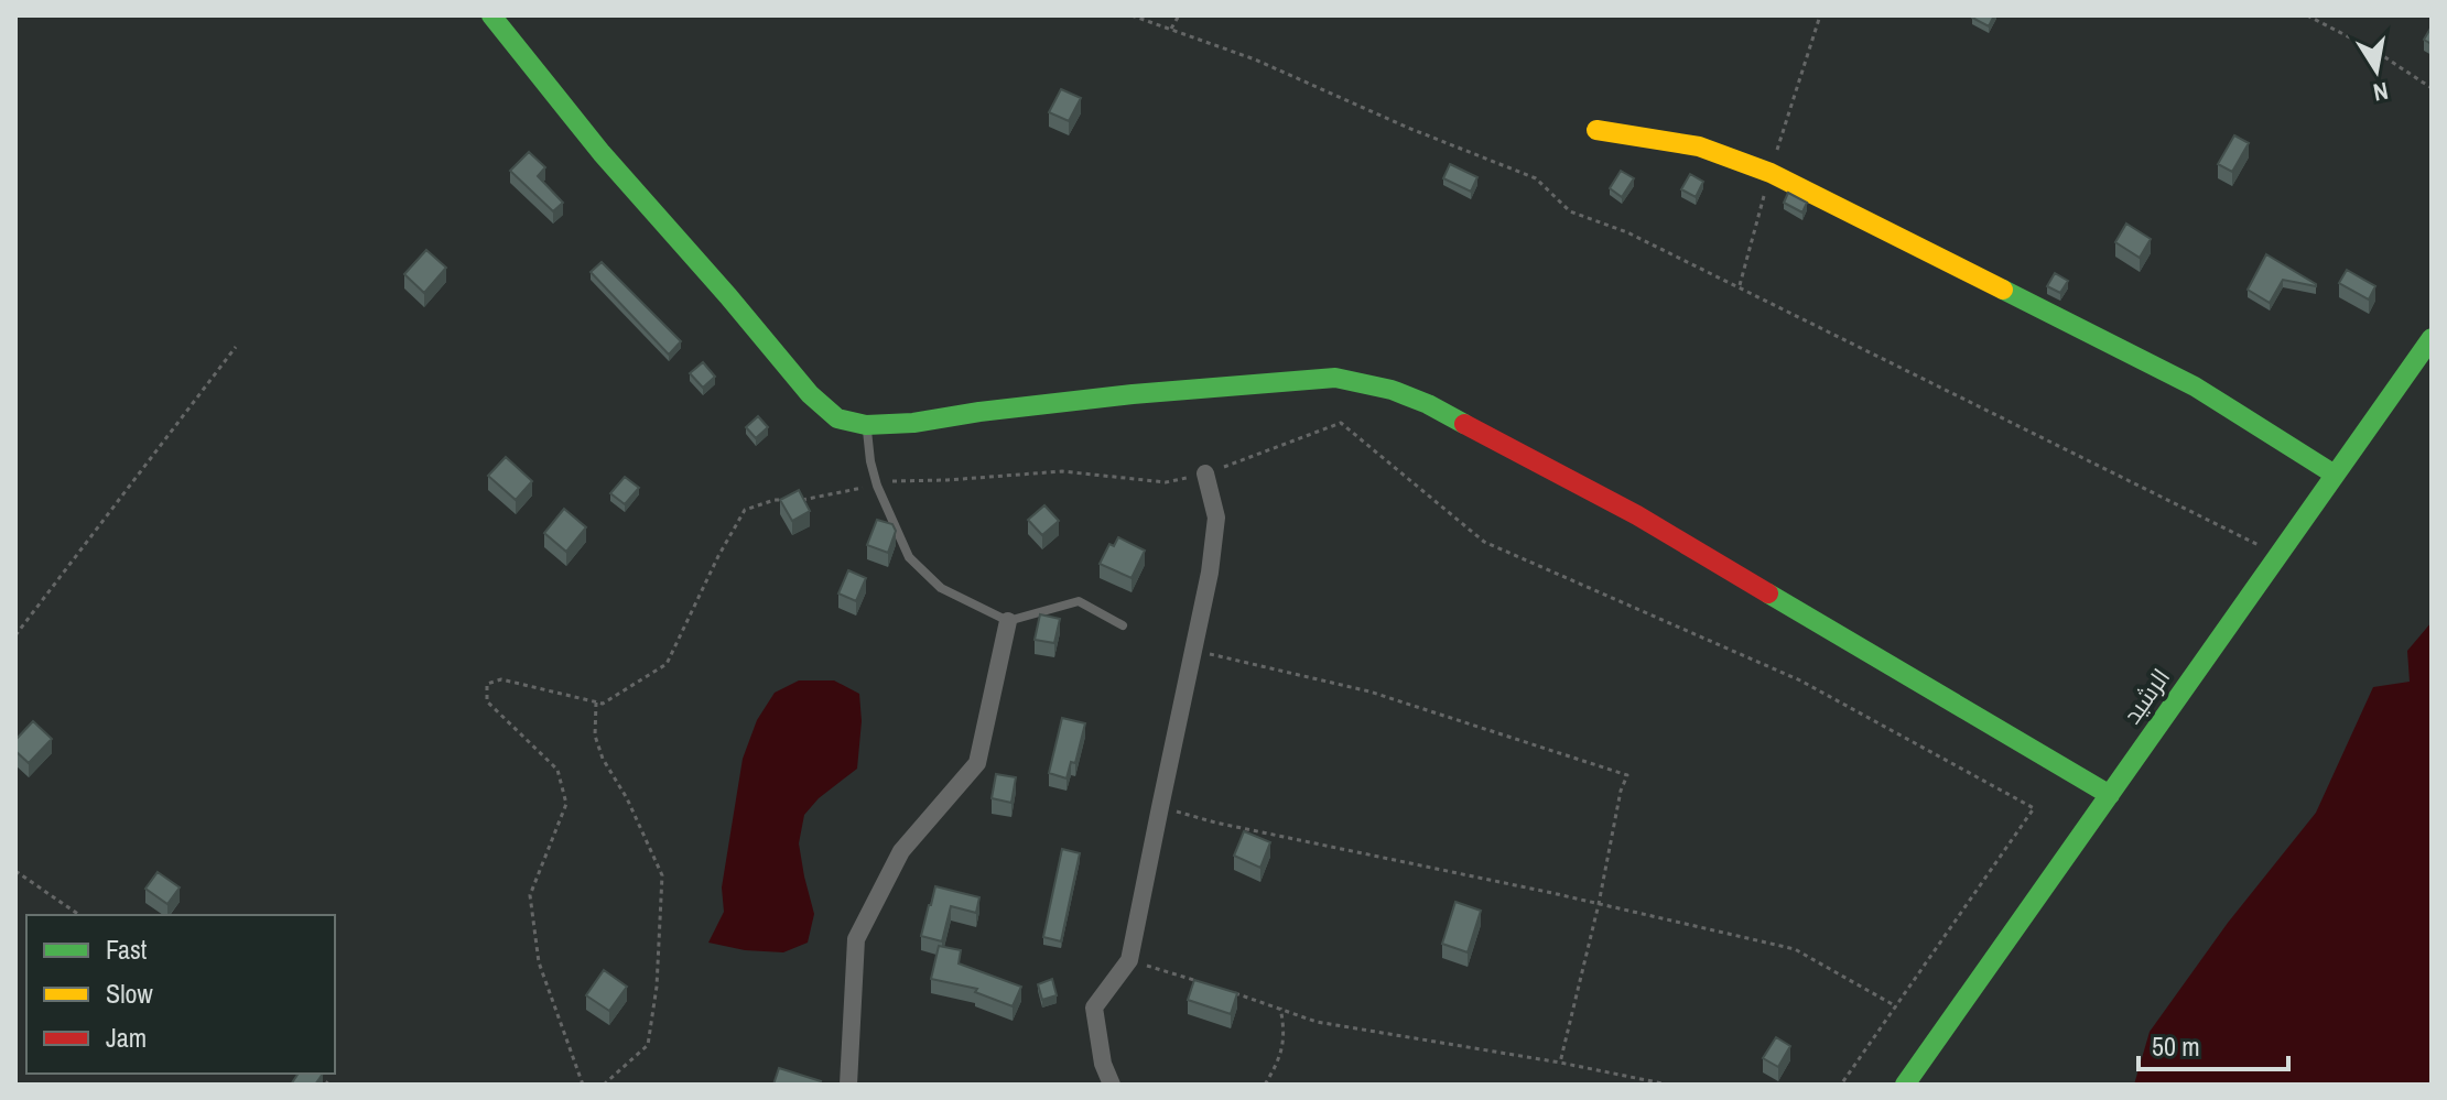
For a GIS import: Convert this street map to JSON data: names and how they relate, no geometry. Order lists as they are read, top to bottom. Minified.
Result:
{"streets":{"street":["الرشيد"]},"legend":["Fast","Slow","Jam"],"scale_bar":"50 m","north":"bottom"}
